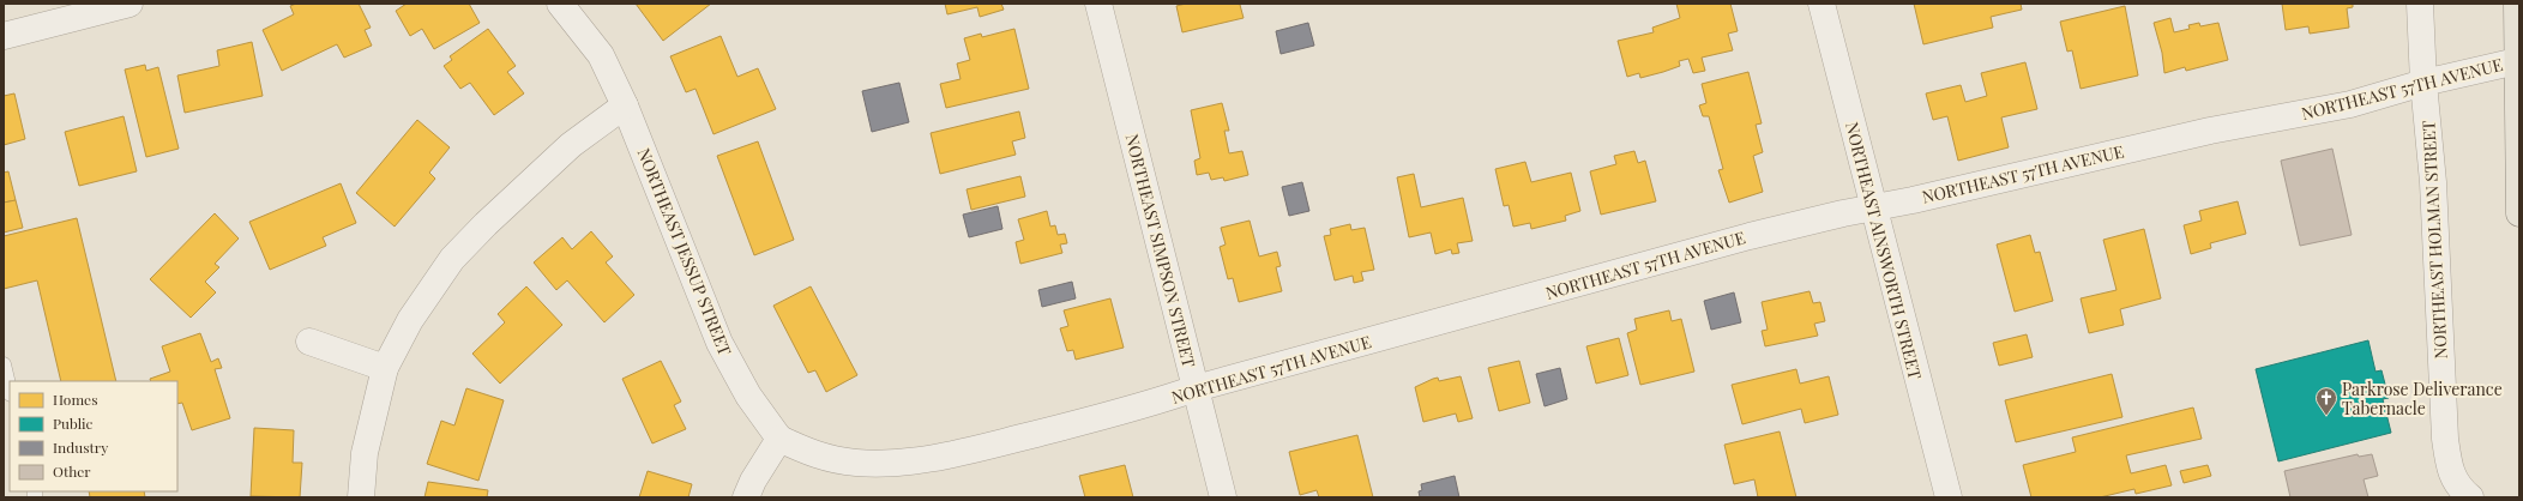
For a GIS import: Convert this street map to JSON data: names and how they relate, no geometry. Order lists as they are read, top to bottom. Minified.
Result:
{"streets":{"street":["NORTHEAST 57TH AVENUE","NORTHEAST HOLMAN STREET","NORTHEAST SIMPSON STREET","NORTHEAST AINSWORTH STREET","NORTHEAST JESSUP STREET"]},"crossings":[["NORTHEAST 57TH AVENUE","NORTHEAST HOLMAN STREET"],["NORTHEAST 57TH AVENUE","NORTHEAST SIMPSON STREET"],["NORTHEAST 57TH AVENUE","NORTHEAST AINSWORTH STREET"],["NORTHEAST 57TH AVENUE","NORTHEAST JESSUP STREET"]],"places":{"church":["Parkrose Deliverance Tabernacle"]},"legend":["Homes","Public","Industry","Other"]}
